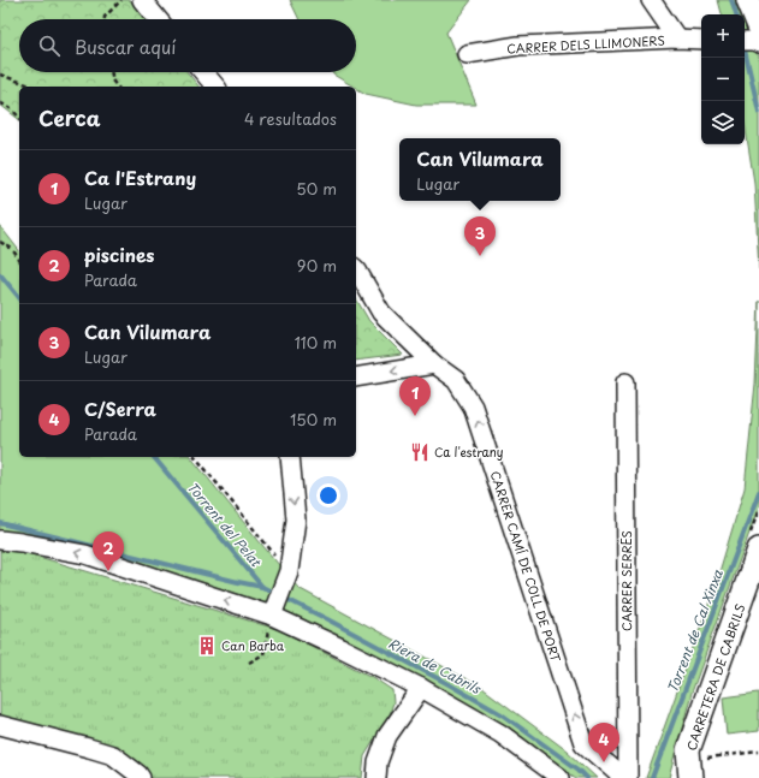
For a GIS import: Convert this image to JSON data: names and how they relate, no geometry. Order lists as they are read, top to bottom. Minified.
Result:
{"streets":{"street":["CARRER DELS LLIMONERS","CARRER CAMÍ DE COLL DE PORT","CARRER SERRES","CARRETERA DE CABRILS"]},"one_way":["CARRER CAMÍ DE COLL DE PORT"],"water":["Torrent del Pelat","Torrent de Cal Xinxa","Riera de Cabrils"],"places":{"restaurant":["Ca l'estrany"],"building":["Can Barba"]},"page":{"map_buttons":["+","−"],"search":"Buscar aquí","heading":["Cerca","4 resultados"],"popup":["Can Vilumara","Lugar"],"list":[{"mark":"1","name":"Ca l'Estrany","note":"Lugar","value":"50 m"},{"mark":"2","name":"piscines","note":"Parada","value":"90 m"},{"mark":"3","name":"Can Vilumara","note":"Lugar","value":"110 m"},{"mark":"4","name":"C/Serra","note":"Parada","value":"150 m"}],"pins":["3","1","2","4"]}}
